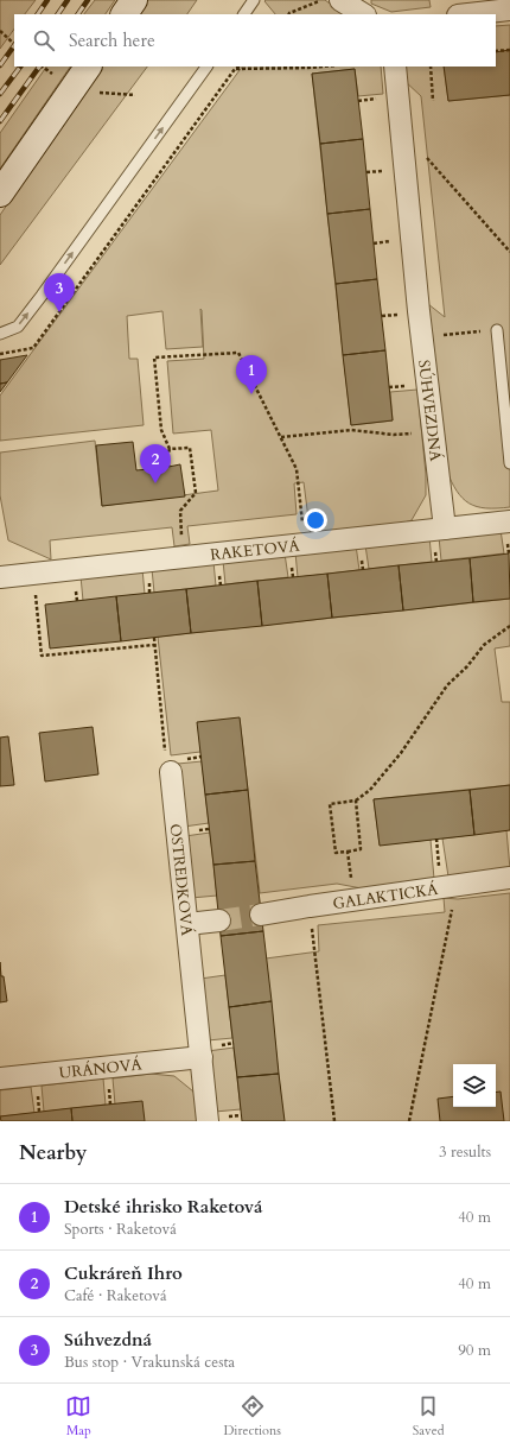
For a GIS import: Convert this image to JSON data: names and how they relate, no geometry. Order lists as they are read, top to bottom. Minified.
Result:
{"streets":{"street":["SÚHVEZDNÁ","RAKETOVÁ","OSTREDKOVÁ","GALAKTICKÁ","URÁNOVÁ"]},"crossings":[["SÚHVEZDNÁ","RAKETOVÁ"],["OSTREDKOVÁ","URÁNOVÁ"]],"page":{"search":"Search here","pins":["3","1","2"],"heading":["Nearby","3 results"],"list":[{"mark":"1","name":"Detské ihrisko Raketová","note":"Sports · Raketová","value":"40 m"},{"mark":"2","name":"Cukráreň Ihro","note":"Café · Raketová","value":"40 m"},{"mark":"3","name":"Súhvezdná","note":"Bus stop · Vrakunská cesta","value":"90 m"}],"nav":["Map","Directions","Saved"]}}
